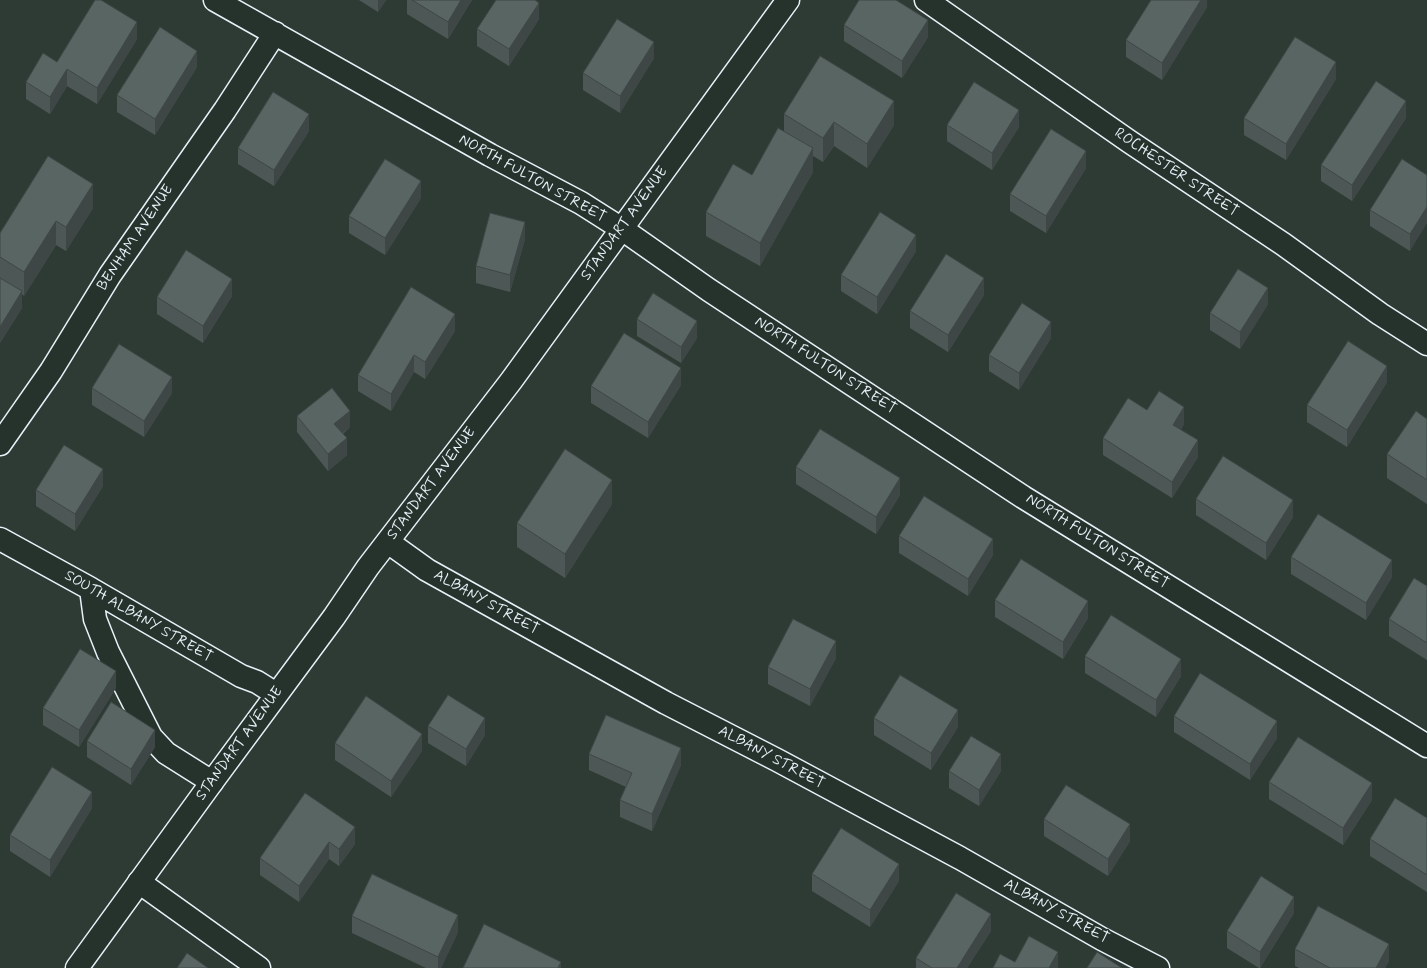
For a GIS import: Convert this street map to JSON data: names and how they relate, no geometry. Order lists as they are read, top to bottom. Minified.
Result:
{"streets":{"street":["ROCHESTER STREET","NORTH FULTON STREET","STANDART AVENUE","BENHAM AVENUE","ALBANY STREET","SOUTH ALBANY STREET"]},"crossings":[["NORTH FULTON STREET","STANDART AVENUE"],["NORTH FULTON STREET","BENHAM AVENUE"],["STANDART AVENUE","ALBANY STREET"],["STANDART AVENUE","SOUTH ALBANY STREET"]]}
